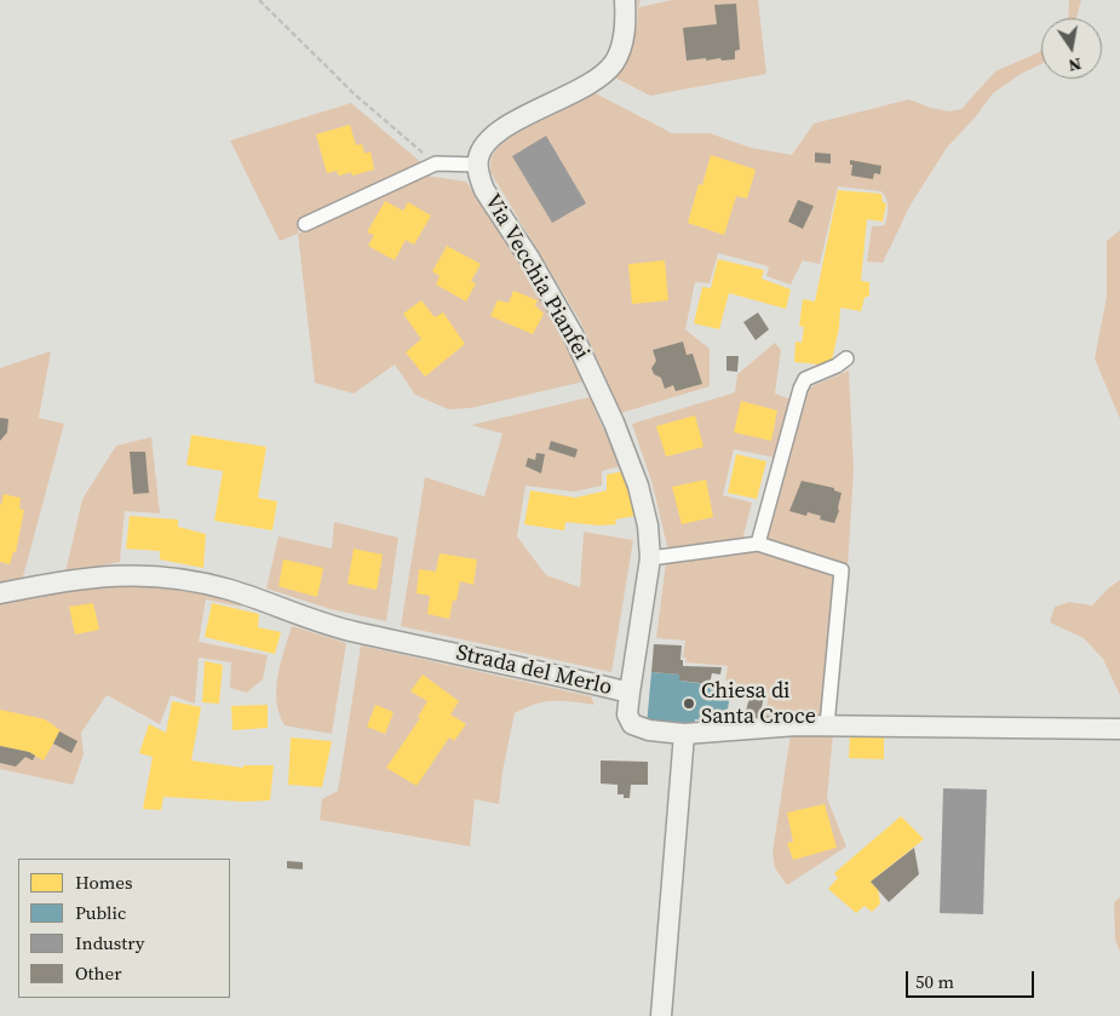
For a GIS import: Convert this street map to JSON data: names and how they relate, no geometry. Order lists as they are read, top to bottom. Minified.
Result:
{"streets":{"street":["Via Vecchia Pianfei","Strada del Merlo"]},"crossings":[["Via Vecchia Pianfei","Strada del Merlo"]],"places":["Chiesa di Santa Croce"],"legend":["Homes","Public","Industry","Other"],"scale_bar":"50 m","north":"bottom"}
